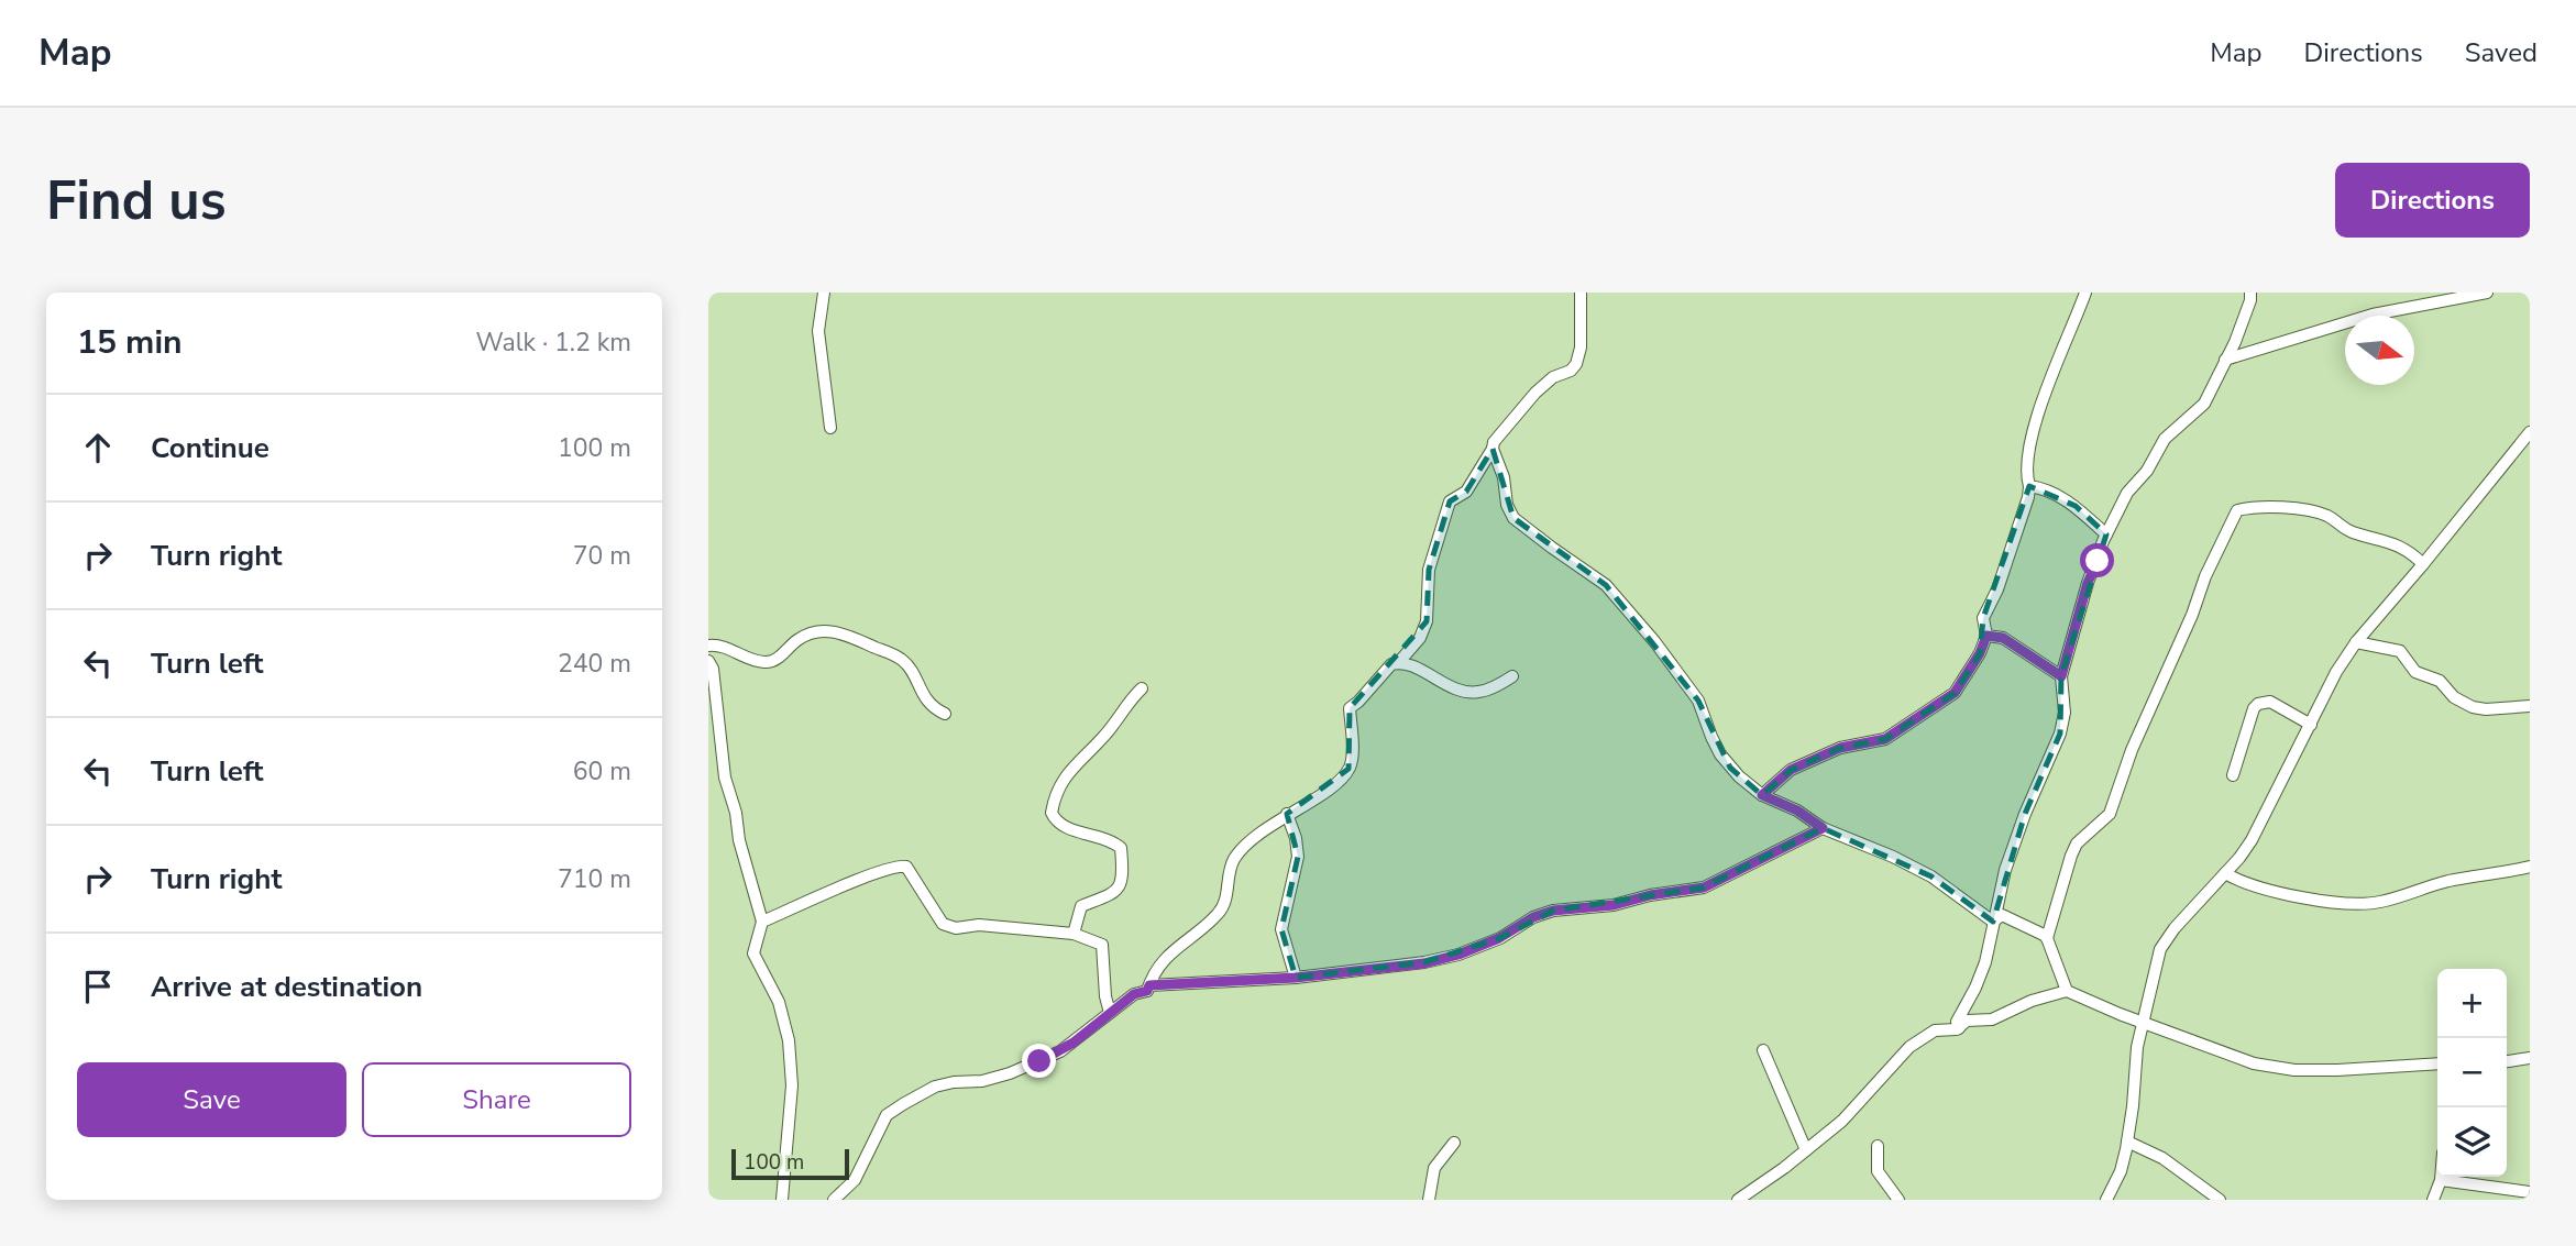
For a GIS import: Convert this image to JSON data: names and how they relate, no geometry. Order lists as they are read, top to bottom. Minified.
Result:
{"scale_bar":"100 m","north":"right","page":{"header":"Map","nav":["Map","Directions","Saved"],"buttons":["Directions",["Save","Share"]],"title":"Find us","heading":["15 min","Walk · 1.2 km"],"list":[["Continue","100 m"],["Turn right","70 m"],["Turn left","240 m"],["Turn left","60 m"],["Turn right","710 m"],"Arrive at destination"],"map_buttons":["+","−"],"scale":"100 m"}}
